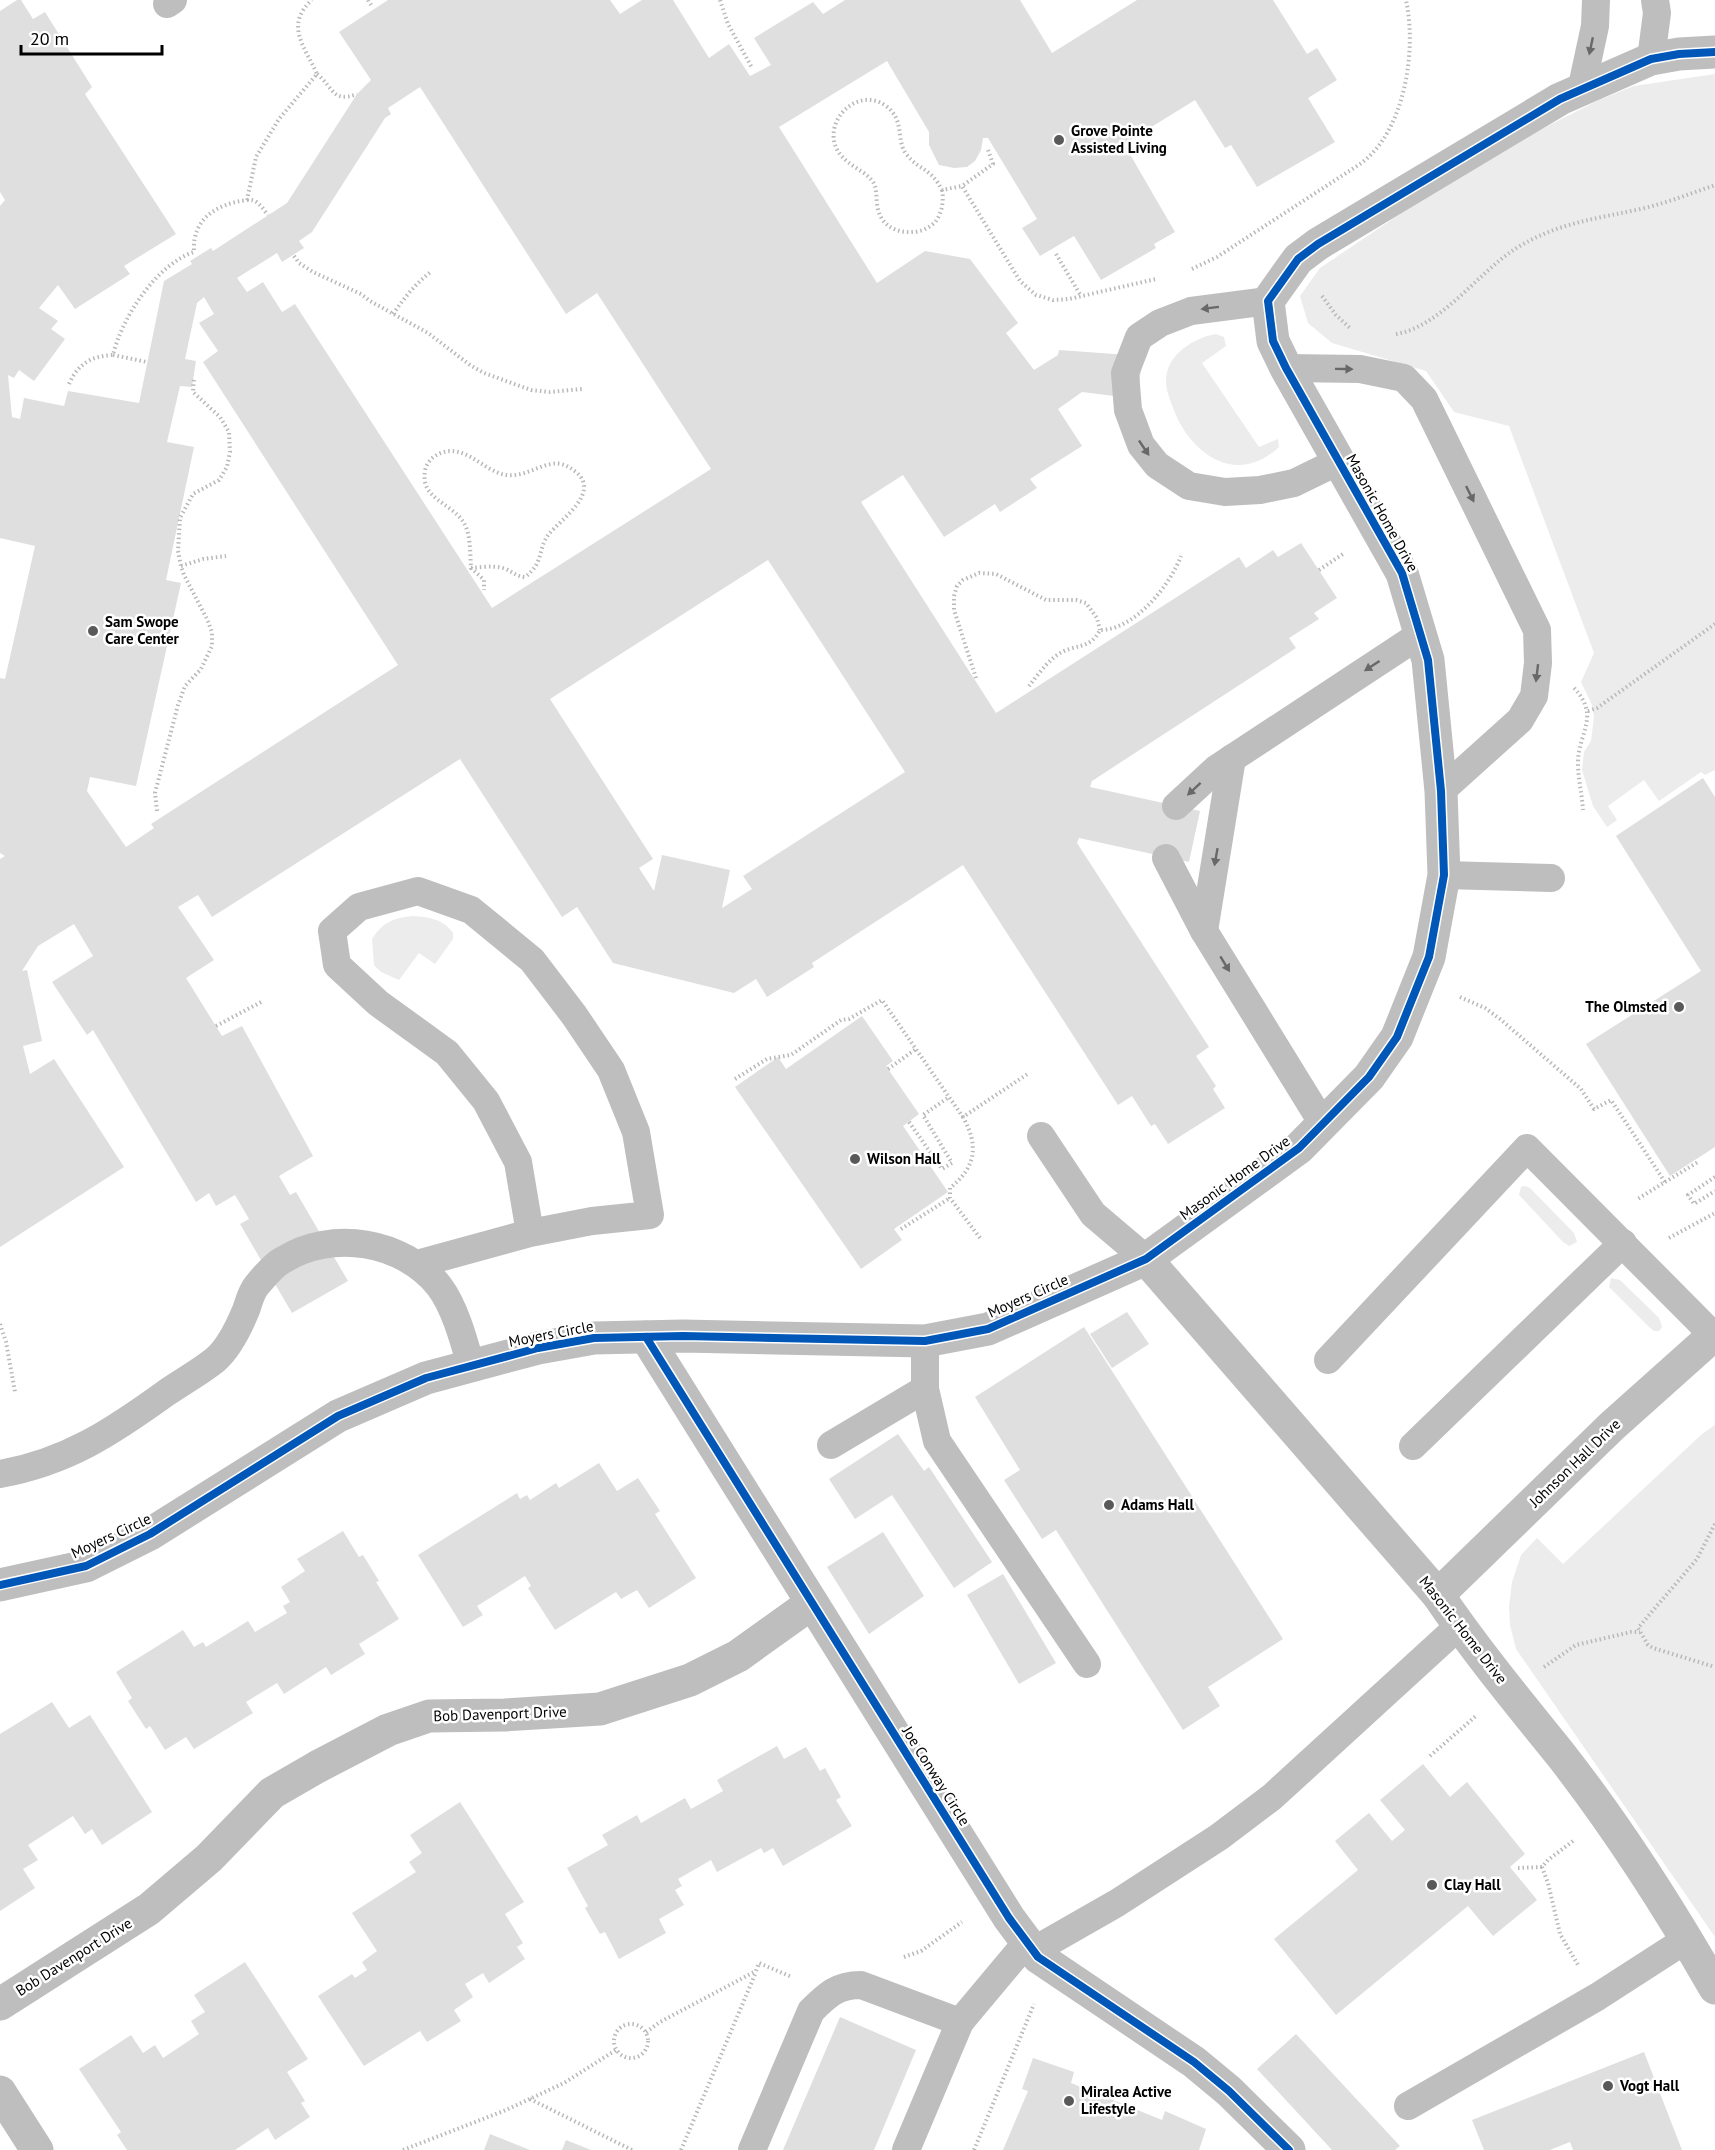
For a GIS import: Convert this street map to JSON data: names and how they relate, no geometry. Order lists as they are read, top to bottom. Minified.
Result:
{"streets":{"street":["Masonic Home Drive","Moyers Circle","Johnson Hall Drive","Bob Davenport Drive","Joe Conway Circle"]},"crossings":[["Masonic Home Drive","Moyers Circle"],["Masonic Home Drive","Johnson Hall Drive"],["Moyers Circle","Joe Conway Circle"],["Bob Davenport Drive","Joe Conway Circle"]],"places":["Grove Pointe Assisted Living","Sam Swope Care Center","The Olmsted","Wilson Hall","Adams Hall","Clay Hall","Vogt Hall","Miralea Active Lifestyle"],"scale_bar":"20 m"}
